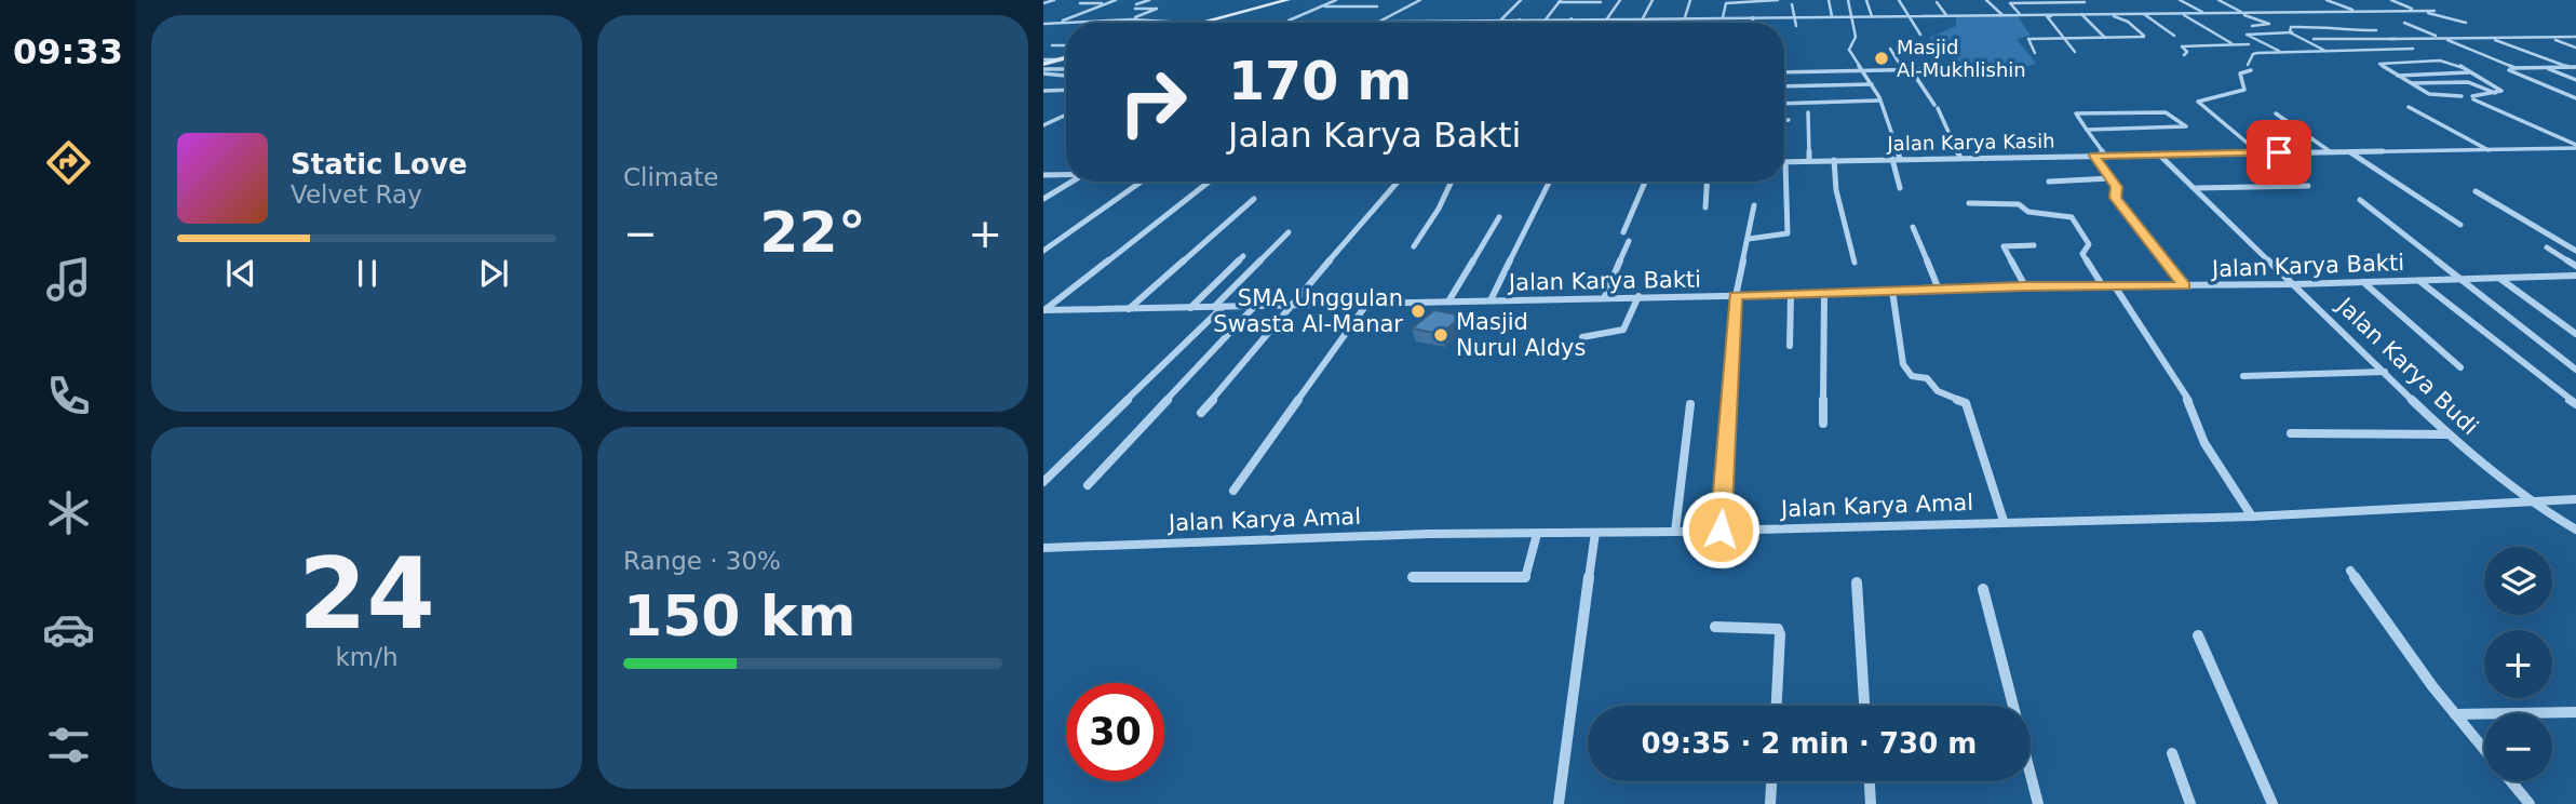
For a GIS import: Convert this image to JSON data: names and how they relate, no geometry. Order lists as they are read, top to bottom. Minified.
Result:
{"streets":{"street":["Jalan Karya Kasih","Jalan Karya Bakti","Jalan Karya Budi","Jalan Karya Amal"]},"crossings":[["Jalan Karya Kasih","Jalan Karya Budi"],["Jalan Karya Bakti","Jalan Karya Budi"],["Jalan Karya Budi","Jalan Karya Amal"]],"places":["Masjid Al-Mukhlishin","SMA Unggulan Swasta Al-Manar","Masjid Nurul Aldys"],"page":{"tabs":"09:33","tile":["Climate",["24","km/h"],["Range · 30%","150 km"]],"turn":["170 m","Jalan Karya Bakti"],"song":["Static Love","Velvet Ray"],"heat":["−","22°","+"],"map_buttons":["+","−"],"limit":"30","trip":"09:35 · 2 min · 730 m"}}
